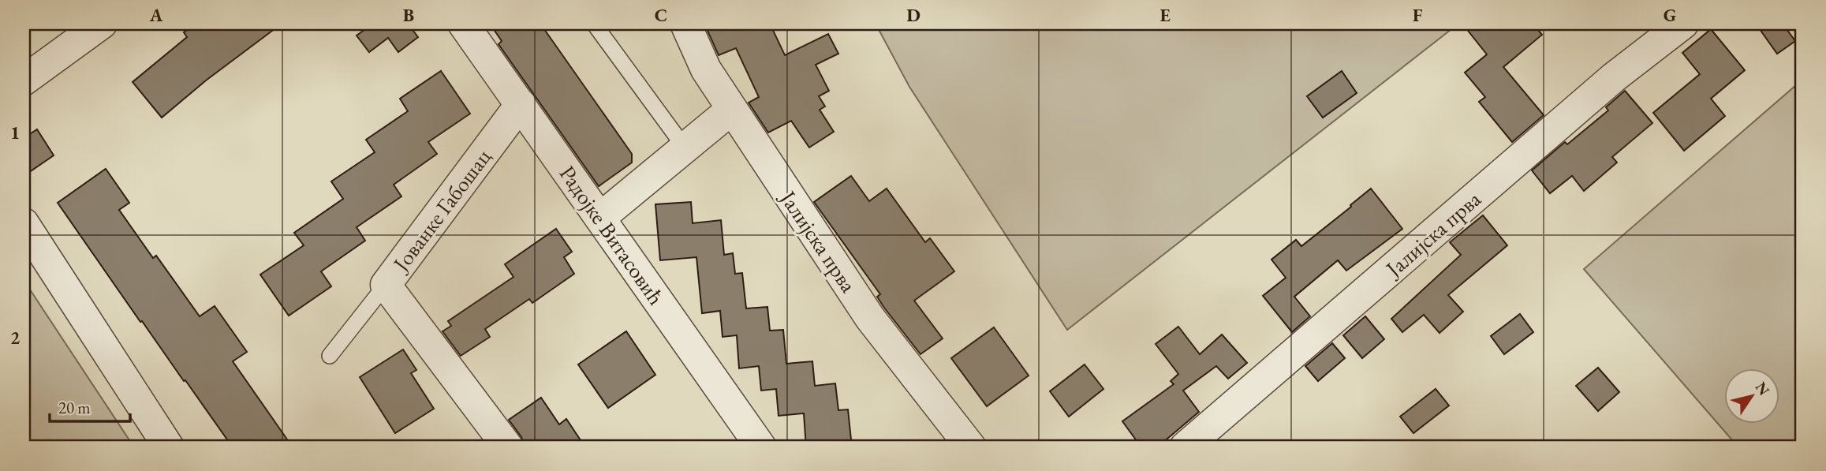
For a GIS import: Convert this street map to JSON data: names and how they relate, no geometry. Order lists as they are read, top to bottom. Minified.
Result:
{"streets":{"street":["Јованке Габошац","Јалијска прва","Радојке Витасовић"]},"crossings":[["Јованке Габошац","Радојке Витасовић"]],"scale_bar":"20 m","north":"top right","grid":{"columns":["A","B","C","D","E","F","G"],"rows":["1","2"]}}
